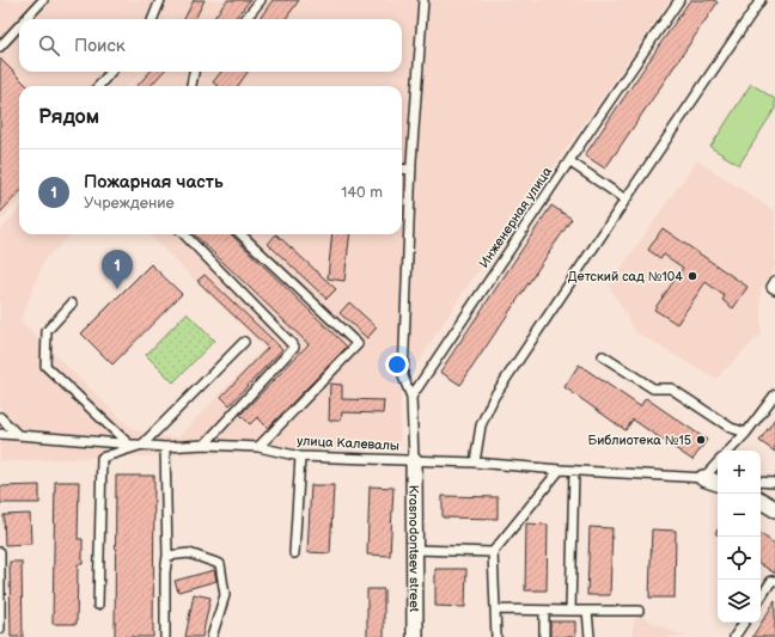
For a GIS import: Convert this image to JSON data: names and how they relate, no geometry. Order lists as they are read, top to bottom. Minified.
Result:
{"streets":{"street":["Krasnodontsev street"],"lane":["Инженерная улица","улица Калевалы"]},"crossings":[["улица Калевалы","Krasnodontsev street"]],"places":["Детский сад №104","Библиотека №15"],"page":{"search":"Поиск","heading":"Рядом","list":[{"mark":"1","name":"Пожарная часть","note":"Учреждение","value":"140 m"}],"pins":"1","map_buttons":["+","−"]}}
